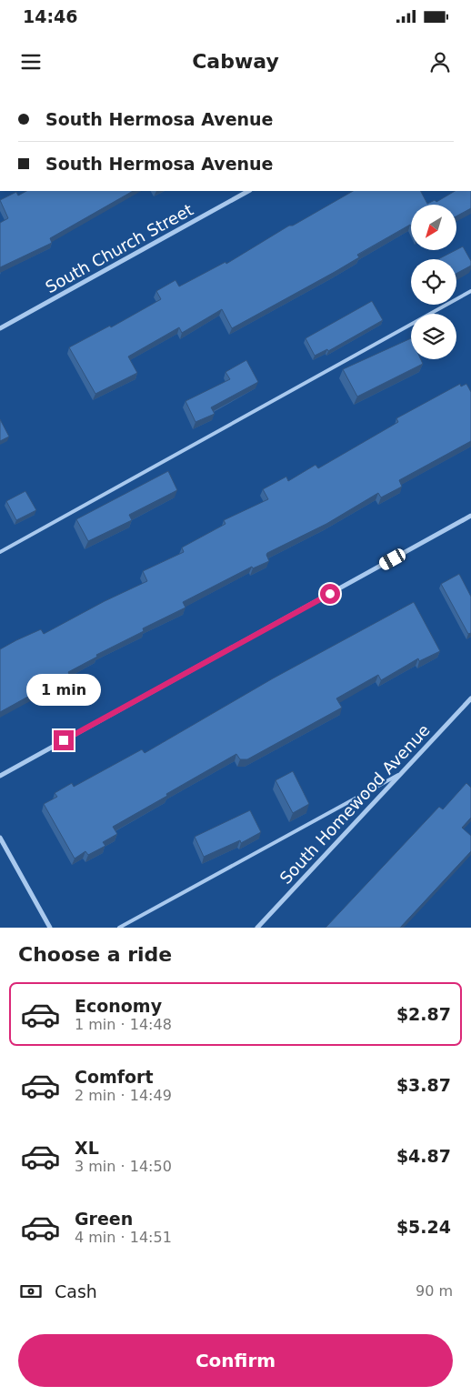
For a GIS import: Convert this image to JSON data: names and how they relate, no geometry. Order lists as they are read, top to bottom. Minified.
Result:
{"streets":{"street":["South Church Street","South Homewood Avenue"]},"north":"bottom left","page":{"status":"14:46","header":"Cabway","banner":["South Hermosa Avenue","South Hermosa Avenue"],"bubble":"1 min","heading":"Choose a ride","list":[{"name":"Economy","note":"1 min · 14:48","value":"$2.87"},{"name":"Comfort","note":"2 min · 14:49","value":"$3.87"},{"name":"XL","note":"3 min · 14:50","value":"$4.87"},{"name":"Green","note":"4 min · 14:51","value":"$5.24"}],"pay":["Cash","90 m"],"buttons":"Confirm"}}
